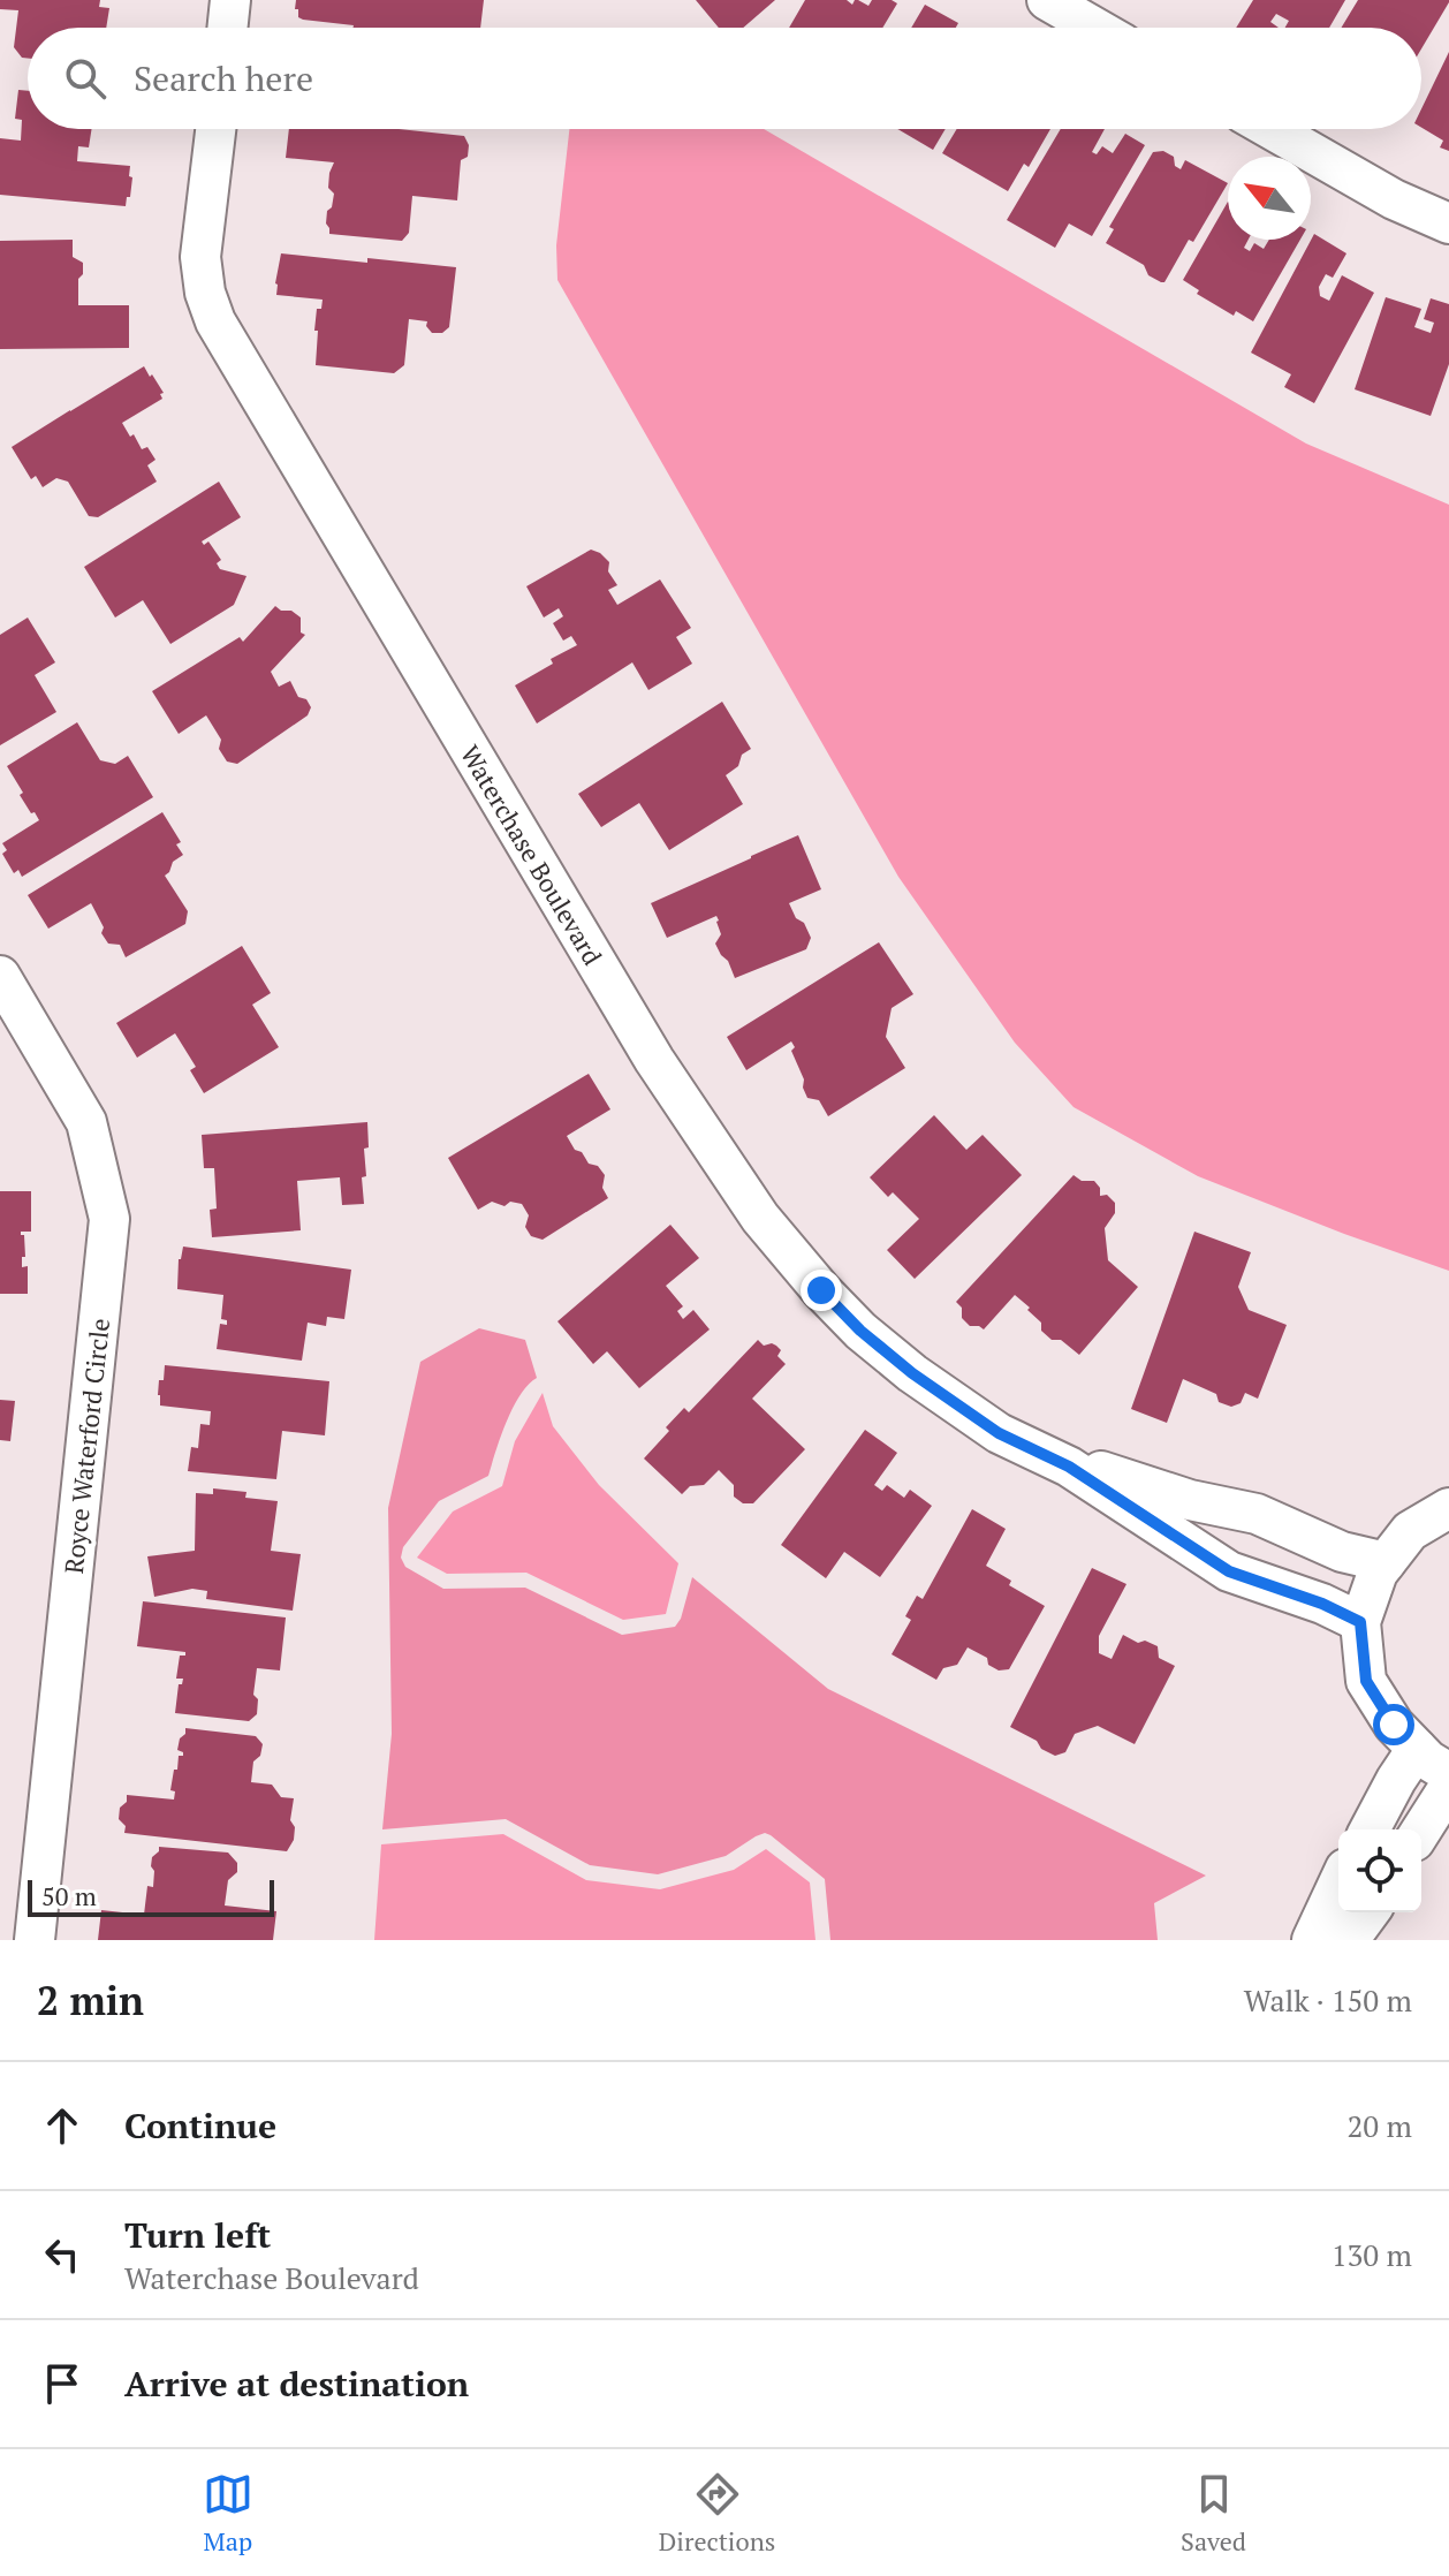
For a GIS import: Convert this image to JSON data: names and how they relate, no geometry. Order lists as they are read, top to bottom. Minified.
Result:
{"streets":{"street":["Waterchase Boulevard","Royce Waterford Circle"]},"scale_bar":"50 m","north":"top left","page":{"search":"Search here","scale":"50 m","heading":["2 min","Walk · 150 m"],"list":[["Continue","20 m"],["Turn left","Waterchase Boulevard","130 m"],"Arrive at destination"],"nav":["Map","Directions","Saved"]}}
